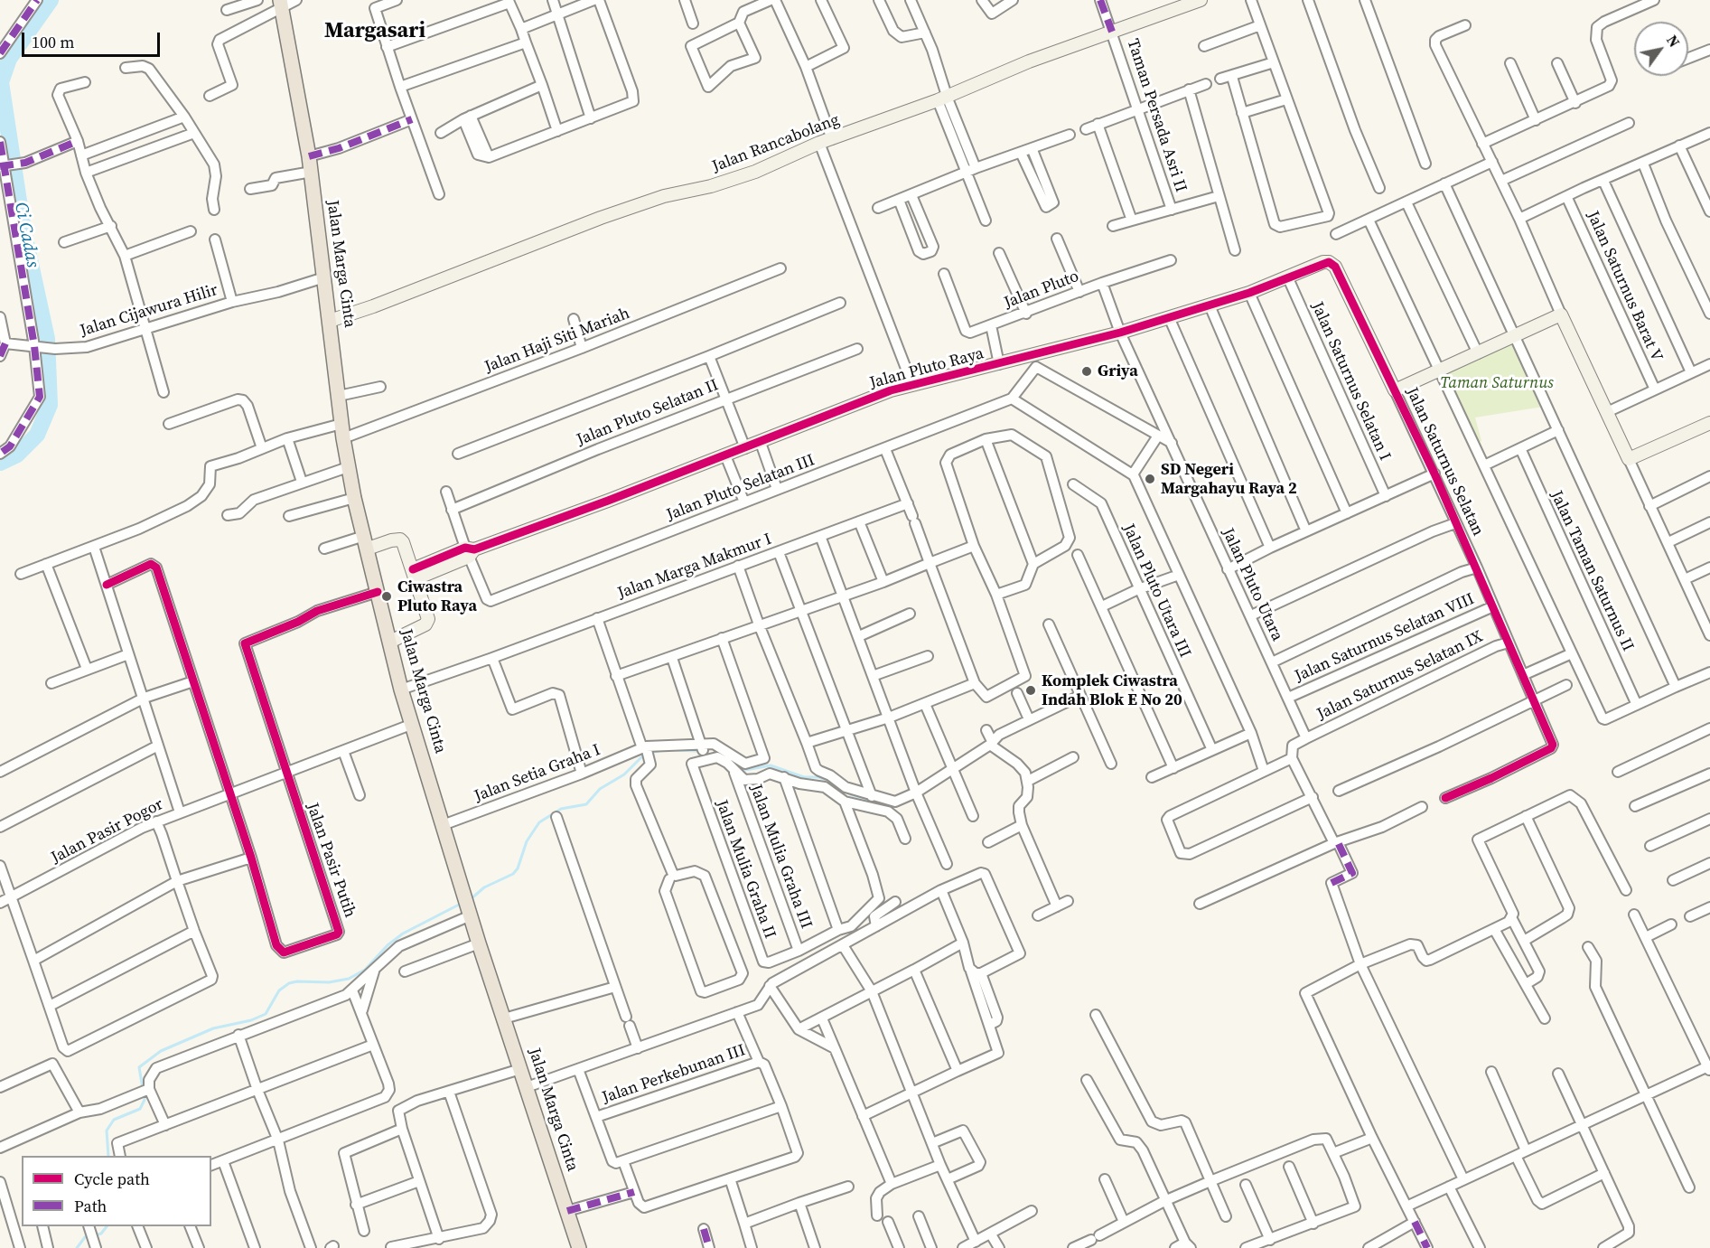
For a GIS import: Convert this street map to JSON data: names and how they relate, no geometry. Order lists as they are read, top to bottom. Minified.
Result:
{"streets":{"main road":["Jalan Marga Cinta"],"street":["Taman Persada Asri II","Jalan Rancabolang","Jalan Saturnus Barat V","Jalan Pluto","Jalan Cijawura Hilir","Jalan Haji Siti Mariah","Jalan Pluto Raya","Jalan Saturnus Selatan I","Jalan Pluto Selatan II","Jalan Saturnus Selatan","Jalan Pluto Selatan III","Jalan Marga Makmur I","Jalan Taman Saturnus II","Jalan Pluto Utara","Jalan Pluto Utara III","Jalan Saturnus Selatan VIII","Jalan Saturnus Selatan IX","Jalan Setia Graha I","Jalan Pasir Pogor","Jalan Mulia Graha III","Jalan Pasir Putih","Jalan Mulia Graha II","Jalan Perkebunan III"]},"crossings":[["Taman Persada Asri II","Jalan Rancabolang"],["Jalan Rancabolang","Jalan Marga Cinta"],["Jalan Marga Cinta","Jalan Cijawura Hilir"],["Jalan Marga Cinta","Jalan Haji Siti Mariah"],["Jalan Marga Cinta","Jalan Marga Makmur I"],["Jalan Marga Cinta","Jalan Setia Graha I"],["Jalan Marga Cinta","Jalan Pasir Pogor"],["Jalan Pluto","Jalan Pluto Raya"],["Jalan Pluto","Jalan Pluto Utara"],["Jalan Pluto Raya","Jalan Saturnus Selatan I"],["Jalan Pluto Raya","Jalan Saturnus Selatan"],["Jalan Pluto Raya","Jalan Pluto Selatan III"],["Jalan Pluto Raya","Jalan Pluto Utara"],["Jalan Saturnus Selatan","Jalan Saturnus Selatan VIII"],["Jalan Saturnus Selatan","Jalan Saturnus Selatan IX"],["Jalan Pluto Utara","Jalan Saturnus Selatan VIII"],["Jalan Pluto Utara","Jalan Saturnus Selatan IX"],["Jalan Pasir Pogor","Jalan Pasir Putih"],["Jalan Mulia Graha III","Jalan Mulia Graha II"]],"districts":["Margasari"],"water":["Ci Cadas"],"parks":["Taman Saturnus"],"places":["Griya","SD Negeri Margahayu Raya 2","Ciwastra Pluto Raya","Komplek Ciwastra Indah Blok E No 20"],"legend":["Cycle path","Path"],"scale_bar":"100 m","north":"top right"}
